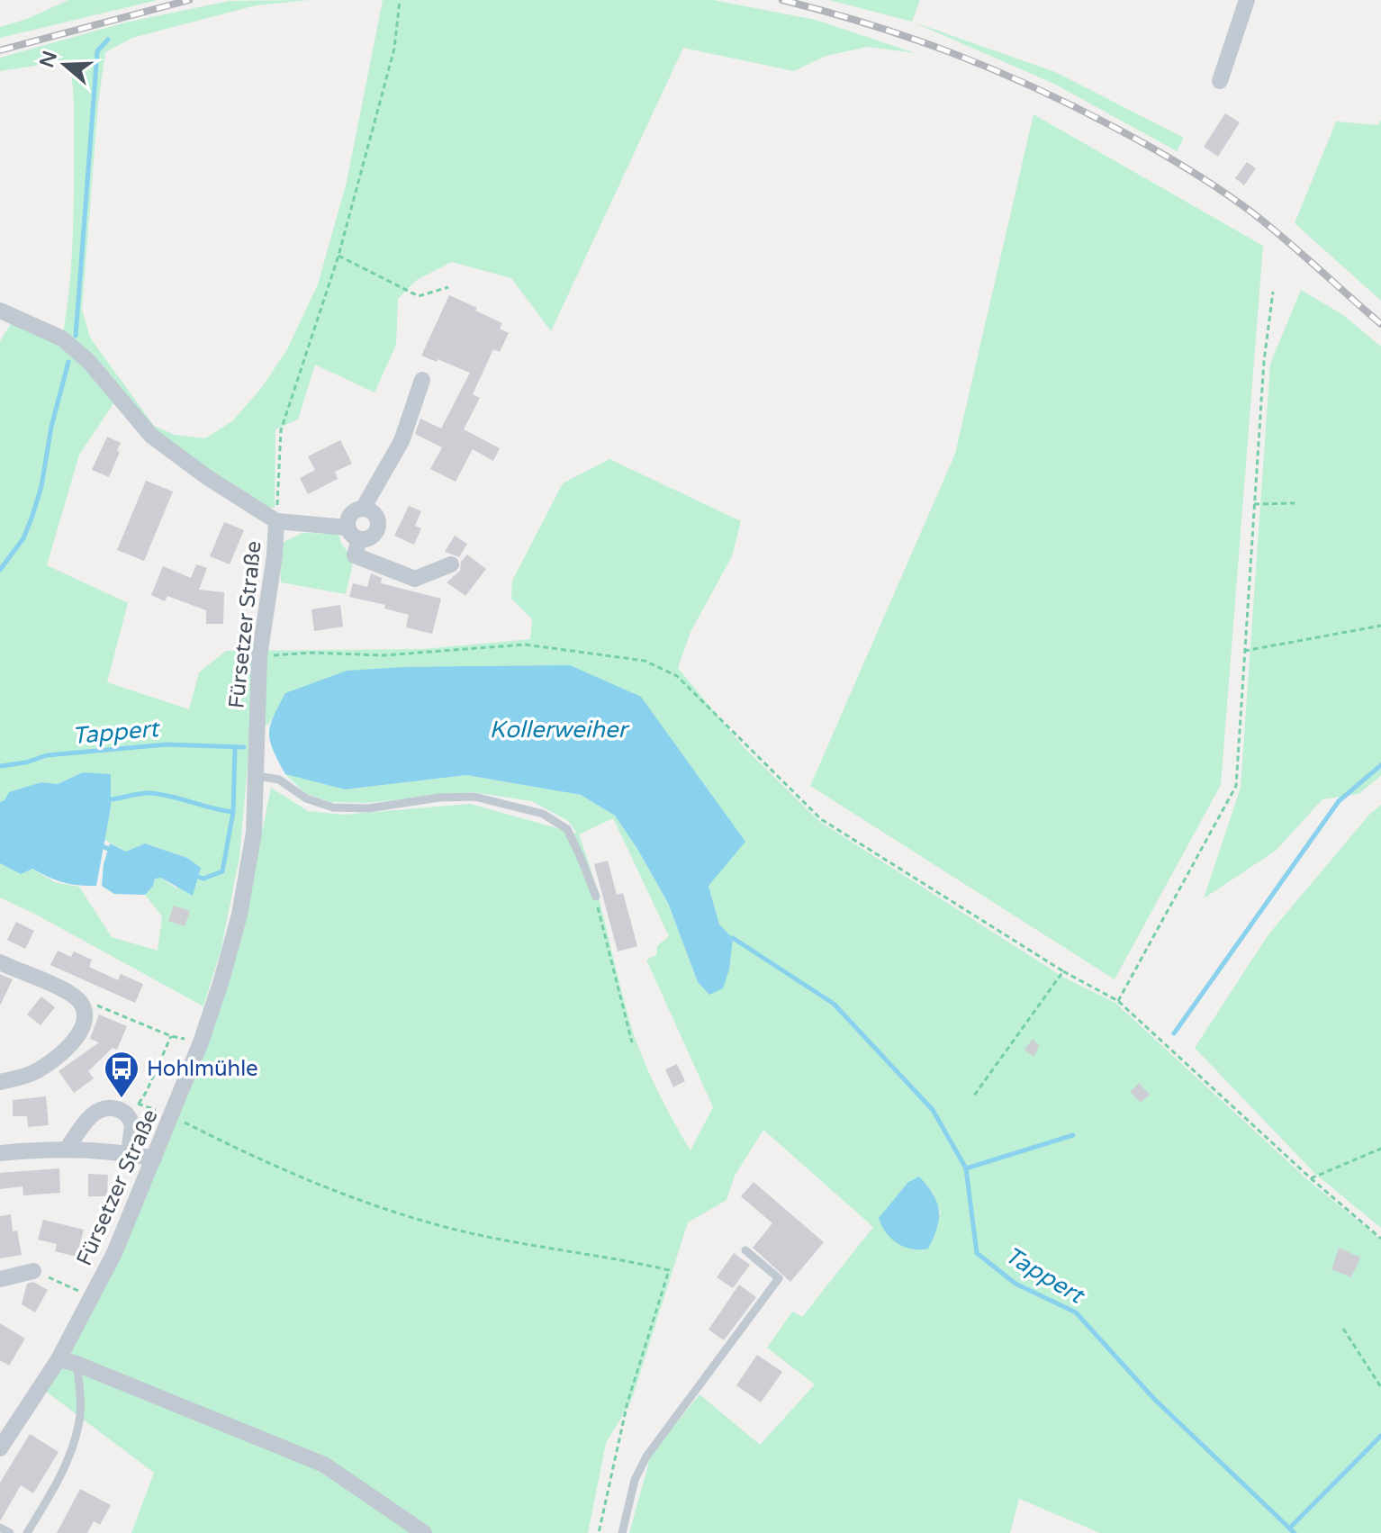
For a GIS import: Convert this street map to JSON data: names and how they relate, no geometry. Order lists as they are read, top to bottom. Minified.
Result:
{"streets":{"street":["Fürsetzer Straße"]},"water":["Kollerweiher","Tappert"],"places":{"bus stop":["Hohlmühle"]},"north":"left"}
